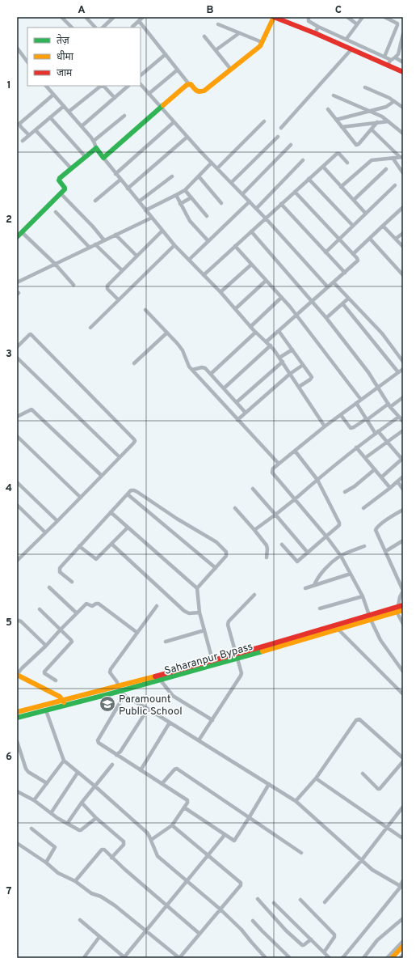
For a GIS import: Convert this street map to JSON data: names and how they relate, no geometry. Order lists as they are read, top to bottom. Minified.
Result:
{"streets":{"main road":["Saharanpur Bypass"]},"places":{"school or university":["Paramount Public School"]},"legend":["तेज़","धीमा","जाम"],"grid":{"columns":["A","B","C"],"rows":["1","2","3","4","5","6","7"]}}
